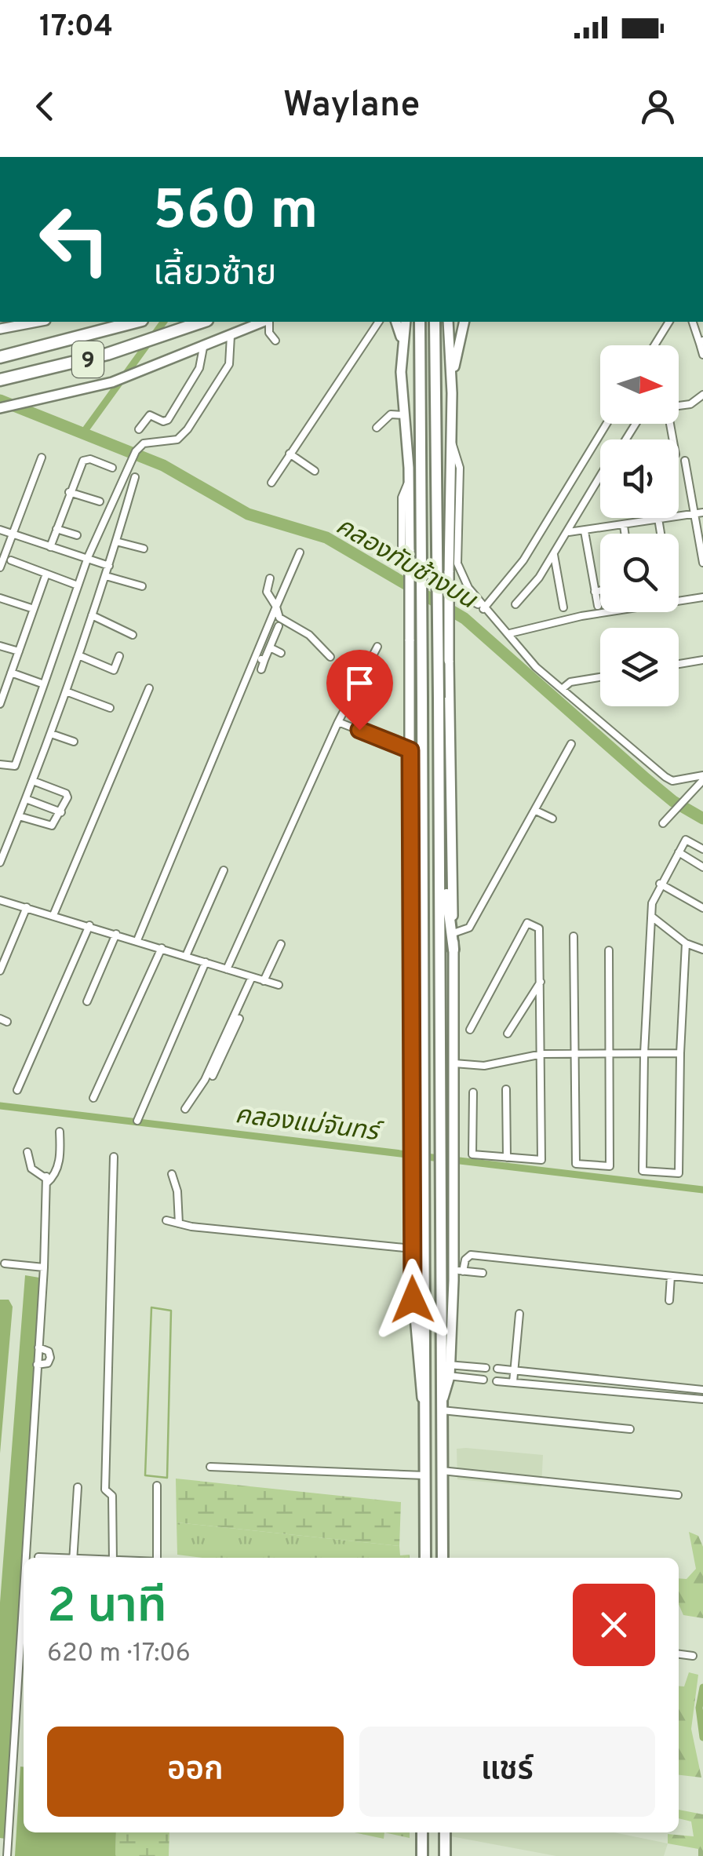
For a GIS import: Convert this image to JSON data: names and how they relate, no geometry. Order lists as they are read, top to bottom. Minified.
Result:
{"streets":{"highway":["9"]},"water":["คลองทับช้างบน","คลองแม่จันทร์"],"north":"right","page":{"status":"17:04","header":"Waylane","turn":["560 m","เลี้ยวซ้าย"],"heading":["2 นาที","620 m · 17:06"],"buttons":["ออก","แชร์"]}}
